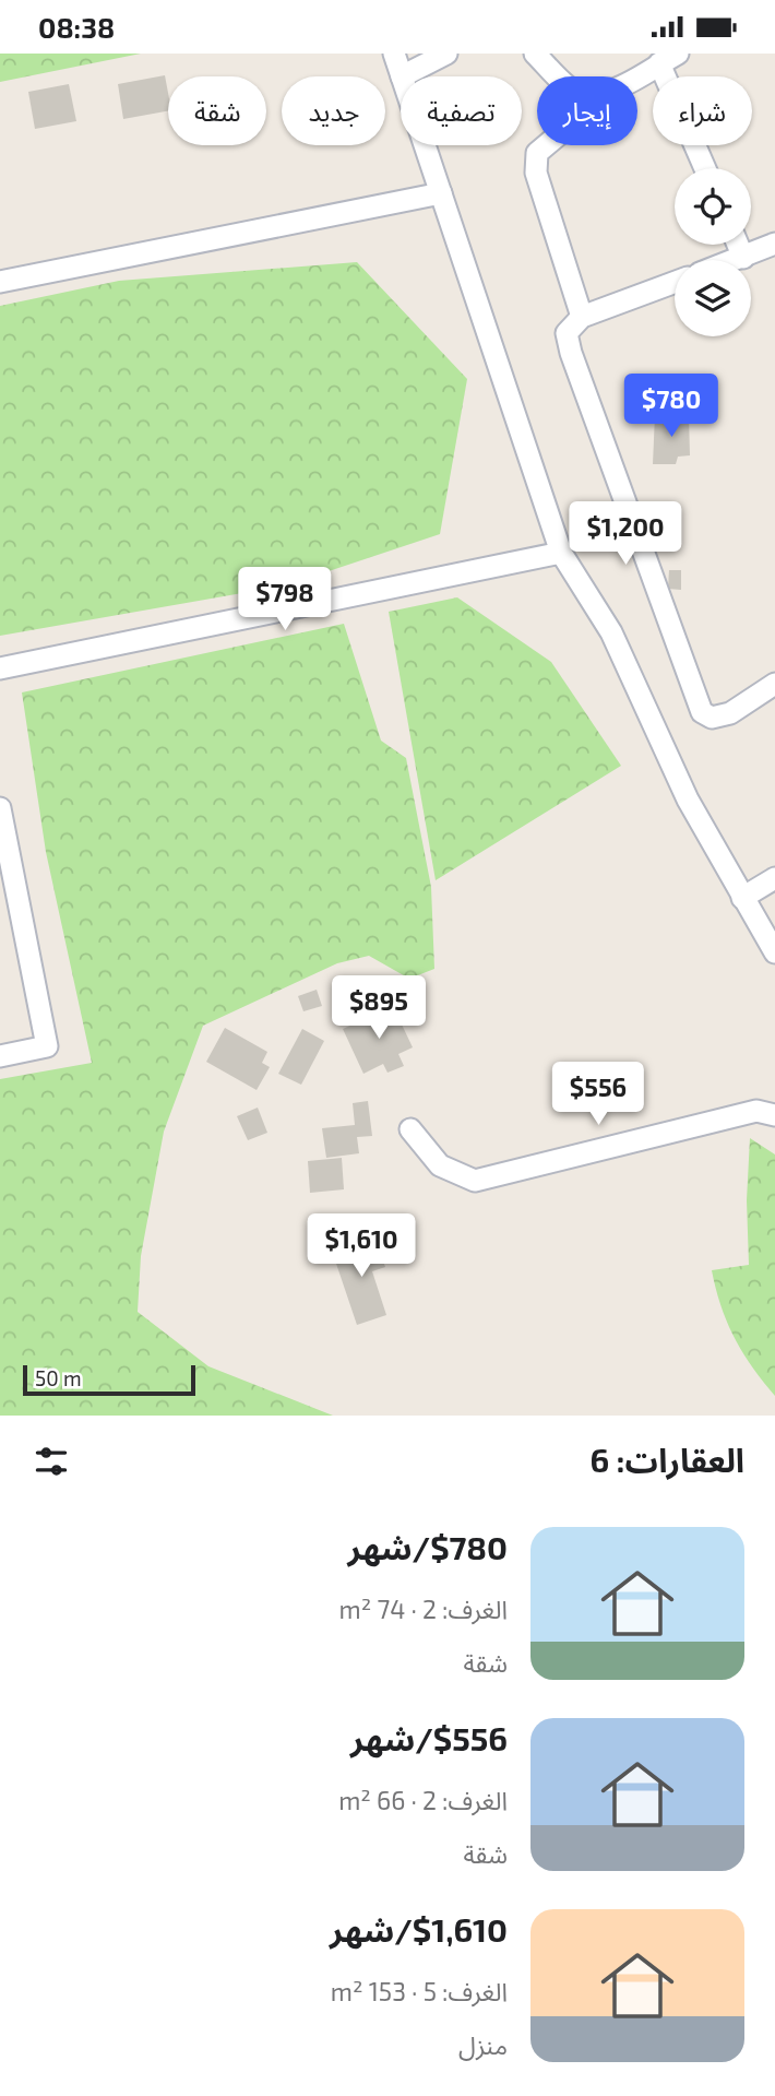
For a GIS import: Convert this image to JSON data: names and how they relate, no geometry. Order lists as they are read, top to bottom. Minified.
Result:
{"scale_bar":"50 m","page":{"status":"08:38","chip":["شراء","إيجار","تصفية","جديد","شقة"],"price":["$780","$1,200","$798","$895","$556","$1,610"],"scale":"50 m","heading":"العقارات: 6","list":[{"name":"$780/شهر","note":"الغرف: 2 · 74 m² · شقة"},{"name":"$556/شهر","note":"الغرف: 2 · 66 m² · شقة"},{"name":"$1,610/شهر","note":"الغرف: 5 · 153 m² · منزل"}]}}
